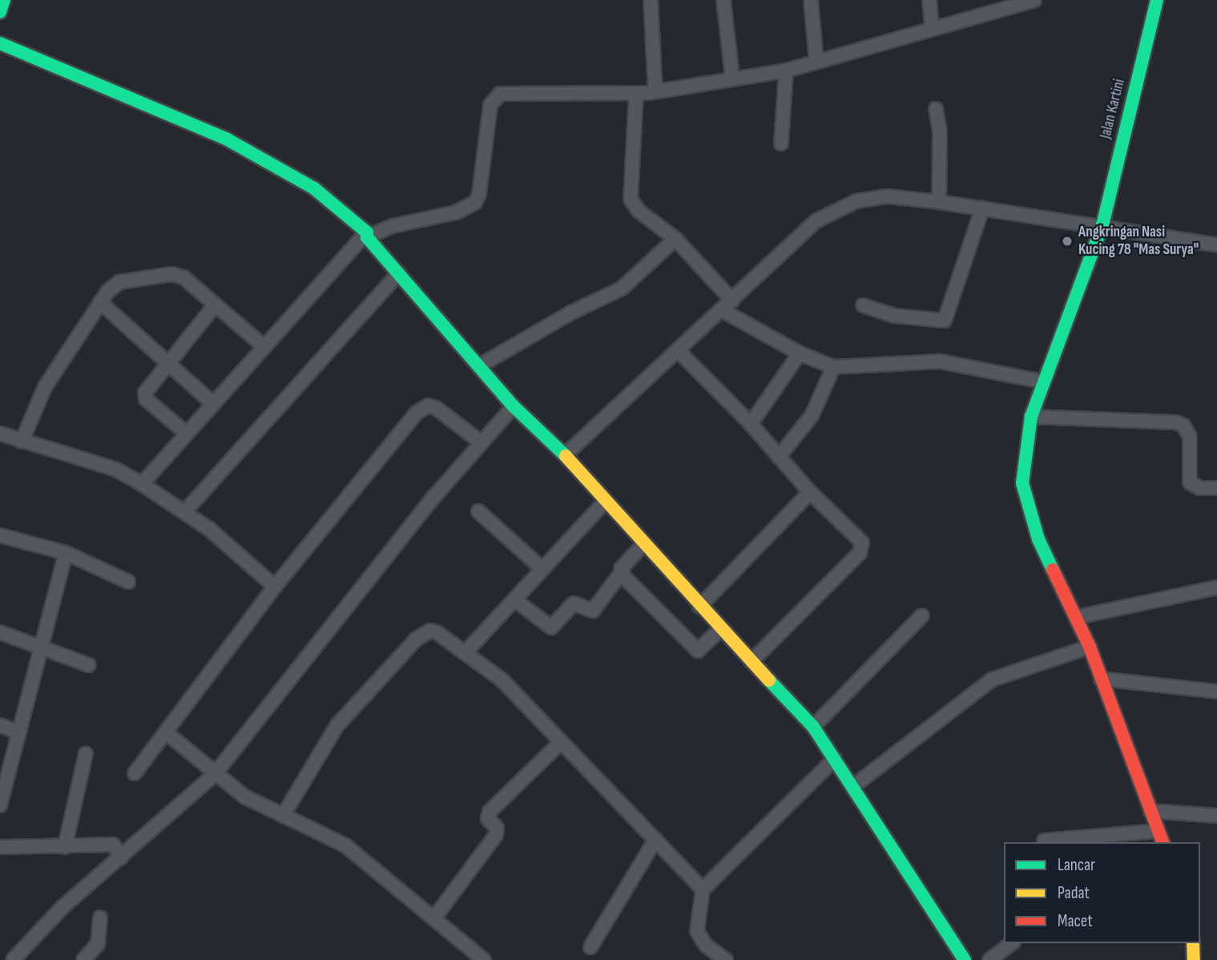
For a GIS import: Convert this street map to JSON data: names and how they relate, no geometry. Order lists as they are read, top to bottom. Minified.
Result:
{"streets":{"street":["Jalan Kartini"]},"places":["Angkringan Nasi Kucing 78 \"Mas Surya\""],"legend":["Lancar","Padat","Macet"]}
